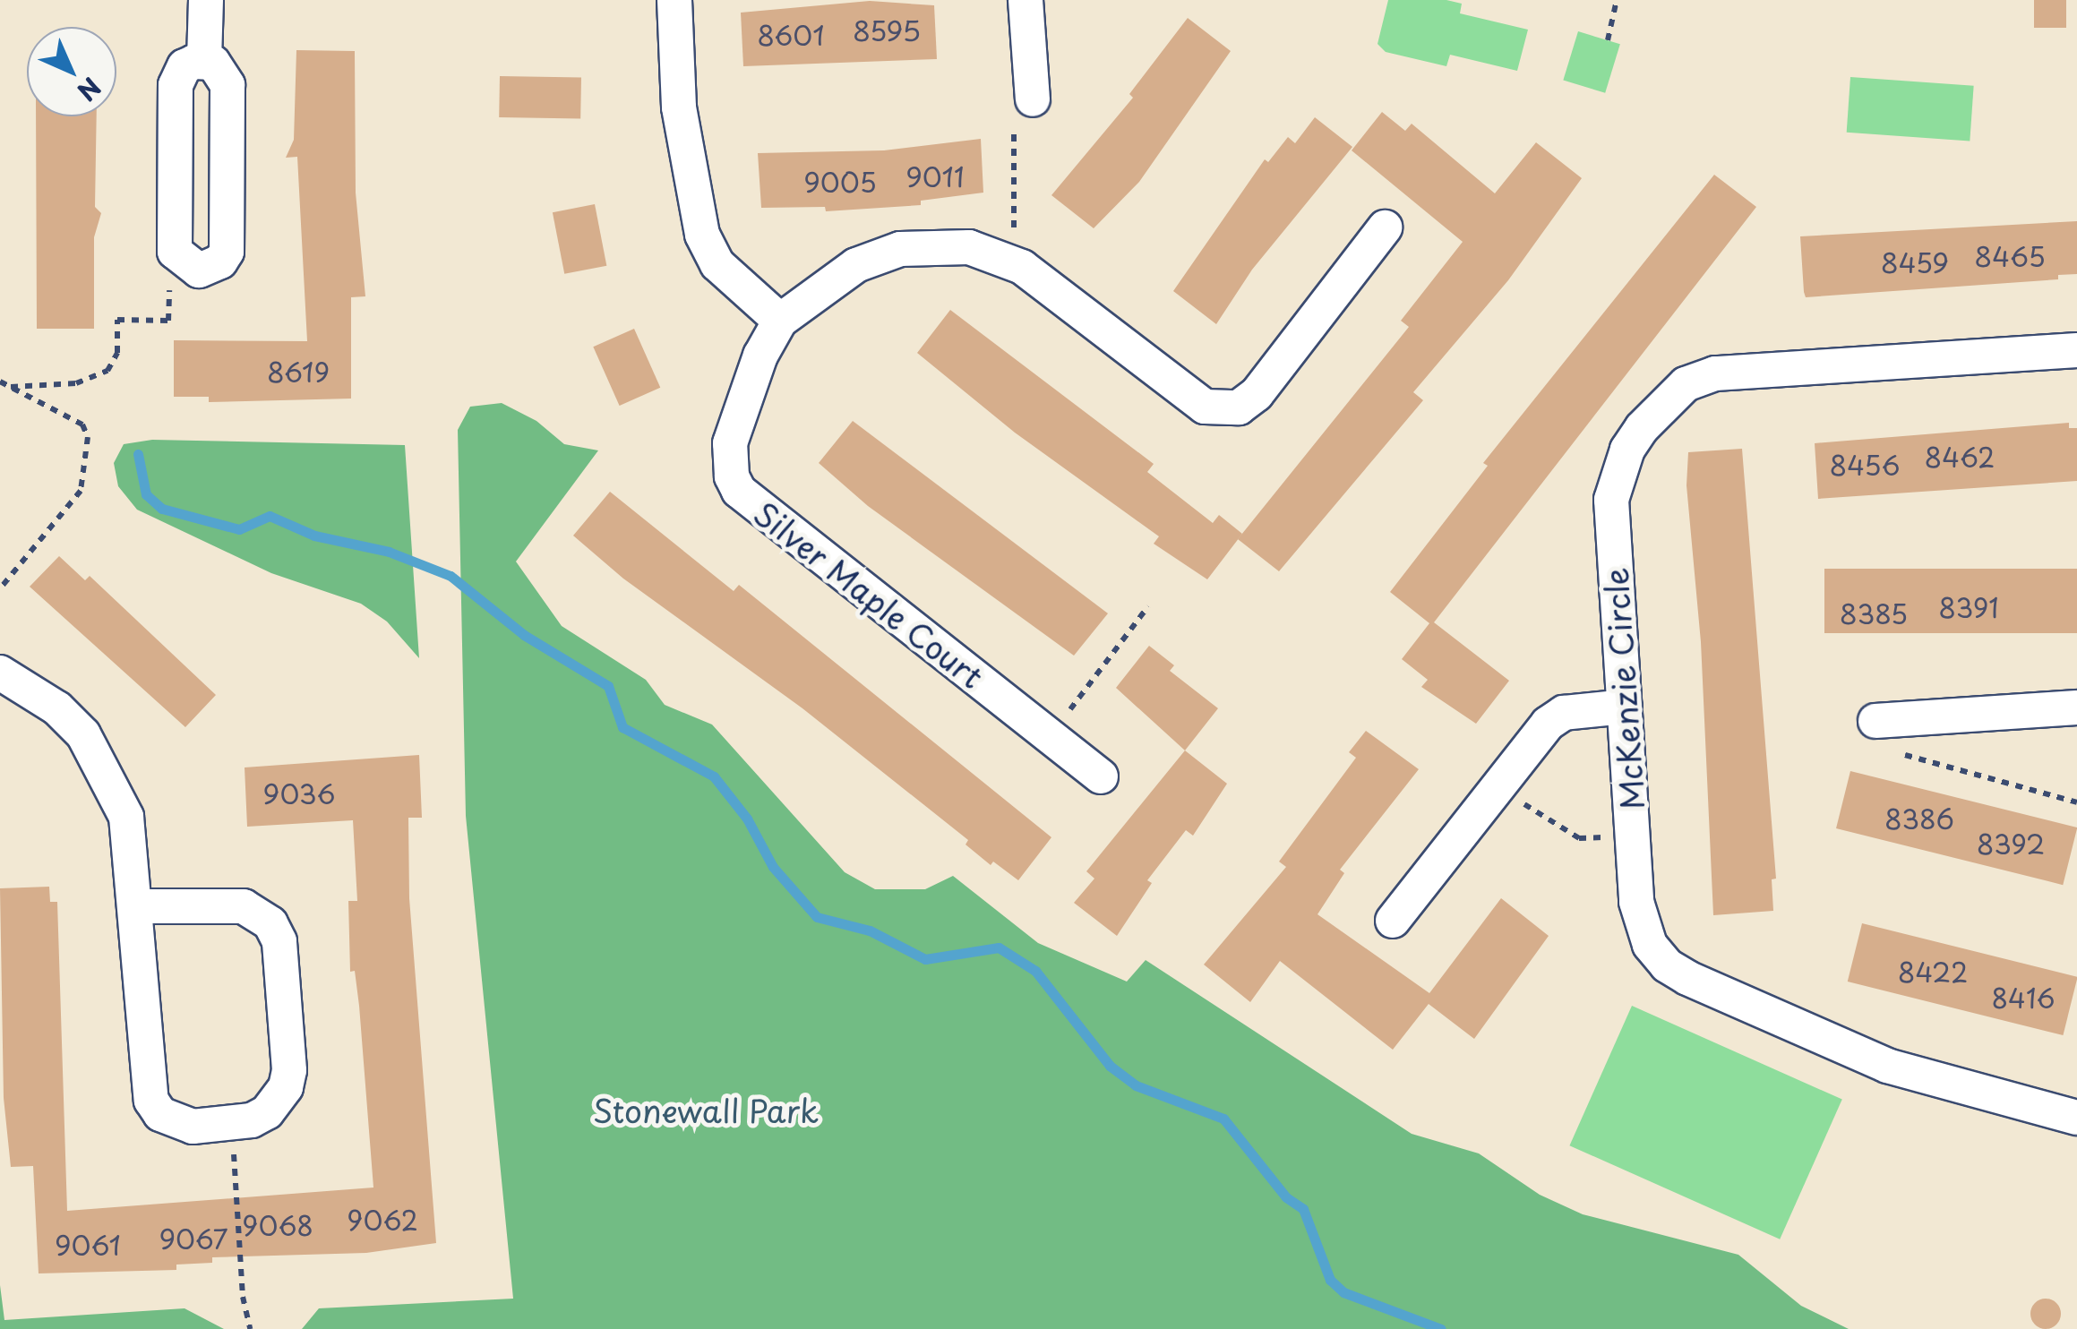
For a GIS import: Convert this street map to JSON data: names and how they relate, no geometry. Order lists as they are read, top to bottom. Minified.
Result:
{"streets":{"street":["Silver Maple Court","McKenzie Circle"]},"parks":["Stonewall Park"],"house_numbers":["8595","8601","9011","9005","8465","8459","8619","8462","8456","8391","8385","9036","8386","8392","8422","8416","9062","9068","9067","9061"],"north":"bottom right"}
